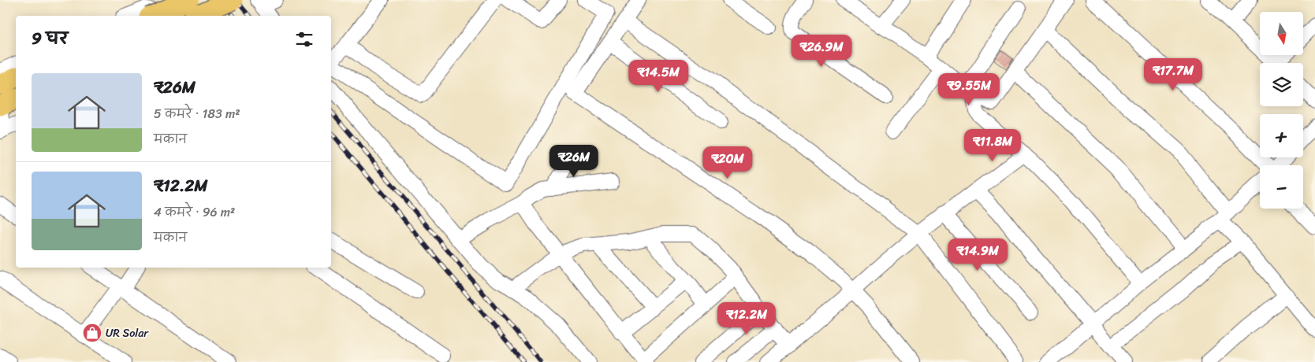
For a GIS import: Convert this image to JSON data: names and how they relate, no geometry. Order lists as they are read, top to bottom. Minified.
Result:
{"places":{"shop":["UR Solar"]},"north":"bottom","page":{"map_buttons":["+","−"],"heading":"9 घर","price":["₹26.9M","₹17.7M","₹14.5M","₹9.55M","₹11.8M","₹26M","₹20M","₹14.9M","₹12.2M"],"list":[{"name":"₹26M","note":"5 कमरे · 183 m² · मकान"},{"name":"₹12.2M","note":"4 कमरे · 96 m² · मकान"}]}}
